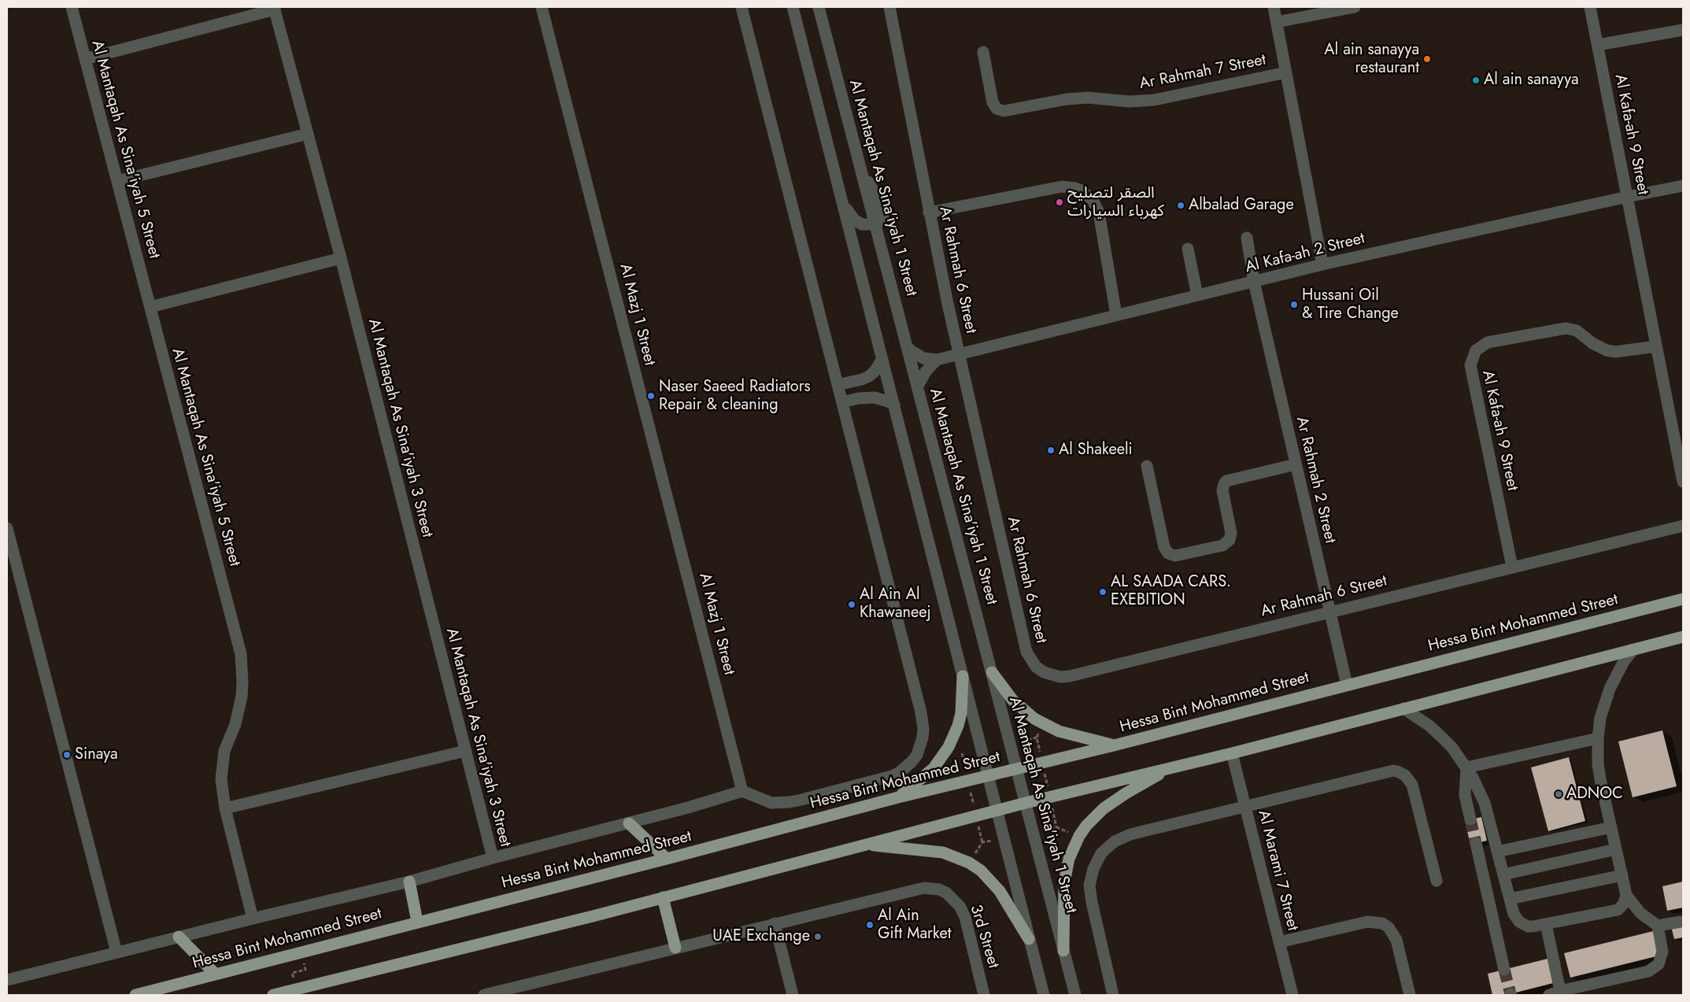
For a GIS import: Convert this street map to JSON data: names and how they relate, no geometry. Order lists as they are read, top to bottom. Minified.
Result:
{"streets":{"main road":["Hessa Bint Mohammed Street"],"street":["Ar Rahmah 7 Street","Al Kafa-ah 9 Street","Al Mantaqah As Sina'iyah 5 Street","Al Mantaqah As Sina'iyah 1 Street","Al Kafa-ah 2 Street","Ar Rahmah 6 Street","Al Mazj 1 Street","Al Mantaqah As Sina'iyah 3 Street","Ar Rahmah 2 Street","Al Marami 7 Street","3rd Street"]},"crossings":[["Ar Rahmah 7 Street","Al Kafa-ah 2 Street"],["Al Kafa-ah 9 Street","Al Kafa-ah 2 Street"],["Al Kafa-ah 9 Street","Ar Rahmah 6 Street"],["Al Mantaqah As Sina'iyah 1 Street","Al Kafa-ah 2 Street"],["Al Mantaqah As Sina'iyah 1 Street","Hessa Bint Mohammed Street"],["Al Kafa-ah 2 Street","Ar Rahmah 6 Street"],["Al Kafa-ah 2 Street","Ar Rahmah 2 Street"],["Ar Rahmah 6 Street","Ar Rahmah 2 Street"],["Ar Rahmah 2 Street","Hessa Bint Mohammed Street"]],"places":["Al ain sanayya restaurant","Al ain sanayya","الصقر لتصليح كهرباء السيارات","Albalad Garage","Hussani Oil & Tire Change","Naser Saeed Radiators Repair & cleaning","Al Shakeeli","AL SAADA CARS. EXEBITION","Al Ain Al Khawaneej","Sinaya","ADNOC","Al Ain Gift Market","UAE Exchange"]}
